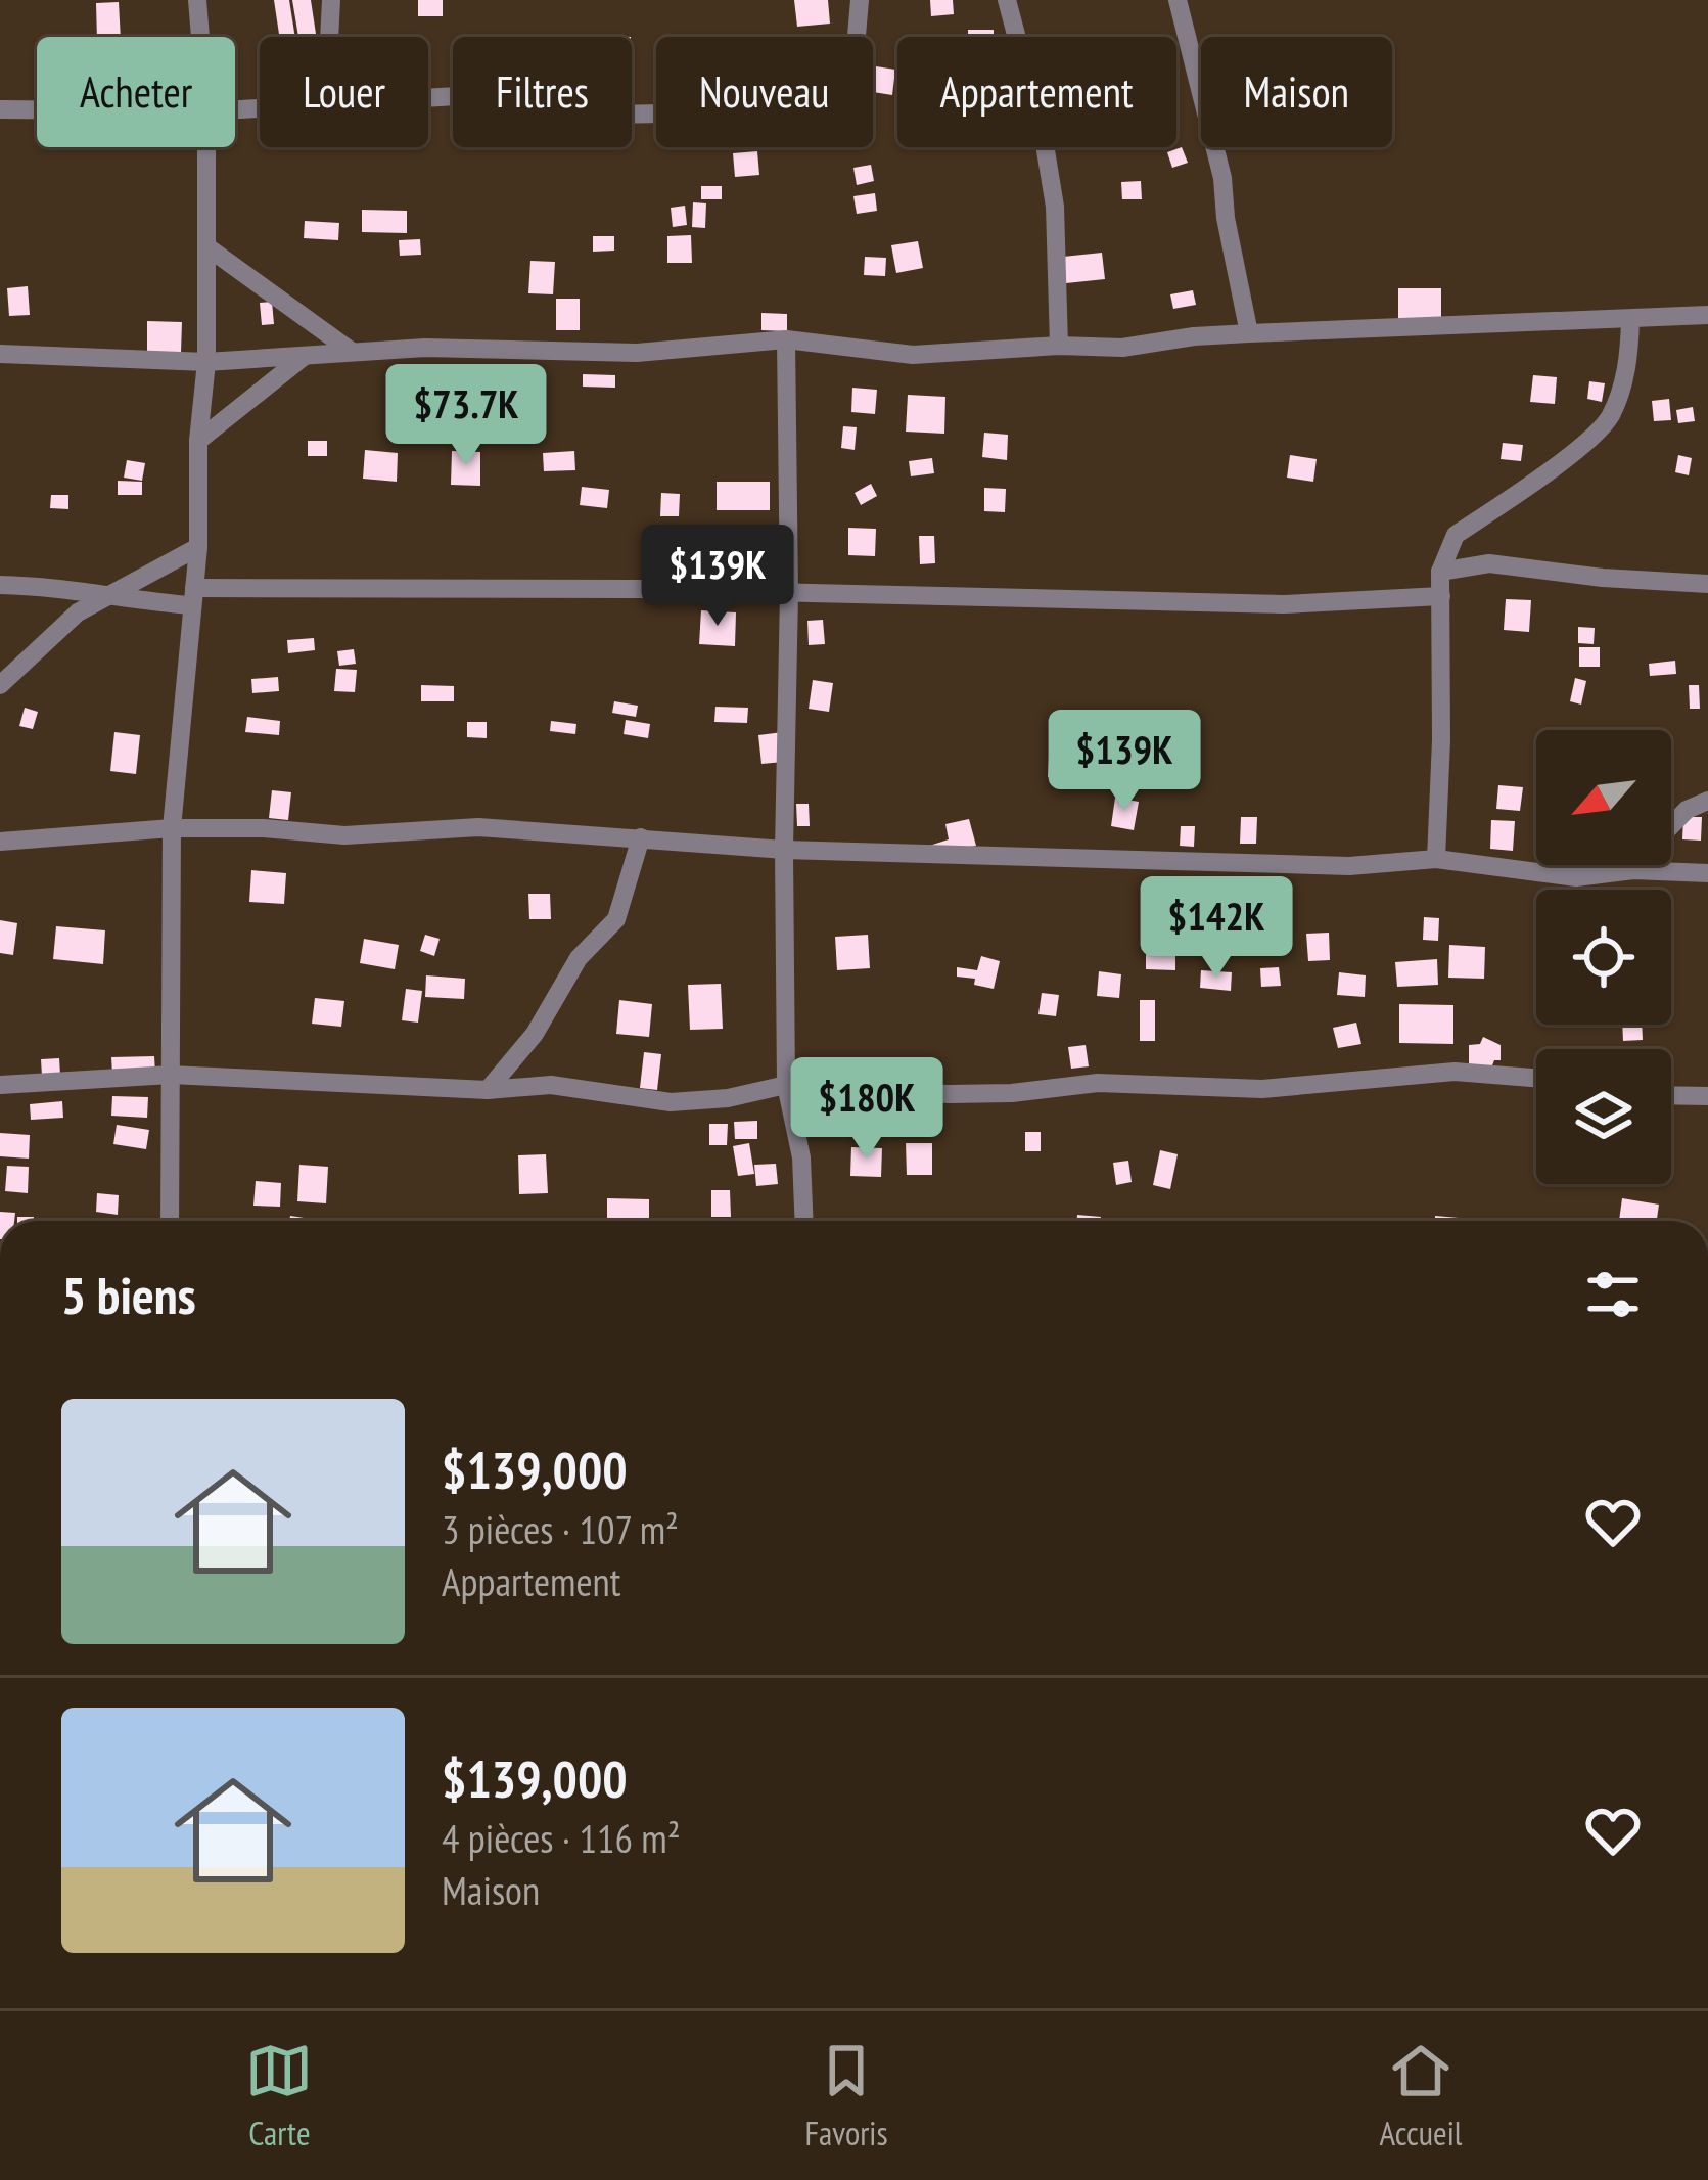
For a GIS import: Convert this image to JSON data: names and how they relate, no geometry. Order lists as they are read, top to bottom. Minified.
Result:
{"north":"bottom left","page":{"chip":["Acheter","Louer","Filtres","Nouveau","Appartement","Maison"],"price":["$73.7K","$139K","$139K","$142K","$180K"],"heading":"5 biens","list":[{"name":"$139,000","note":"3 pièces · 107 m² · Appartement"},{"name":"$139,000","note":"4 pièces · 116 m² · Maison"}],"tabs":["Carte","Favoris","Accueil"]}}
